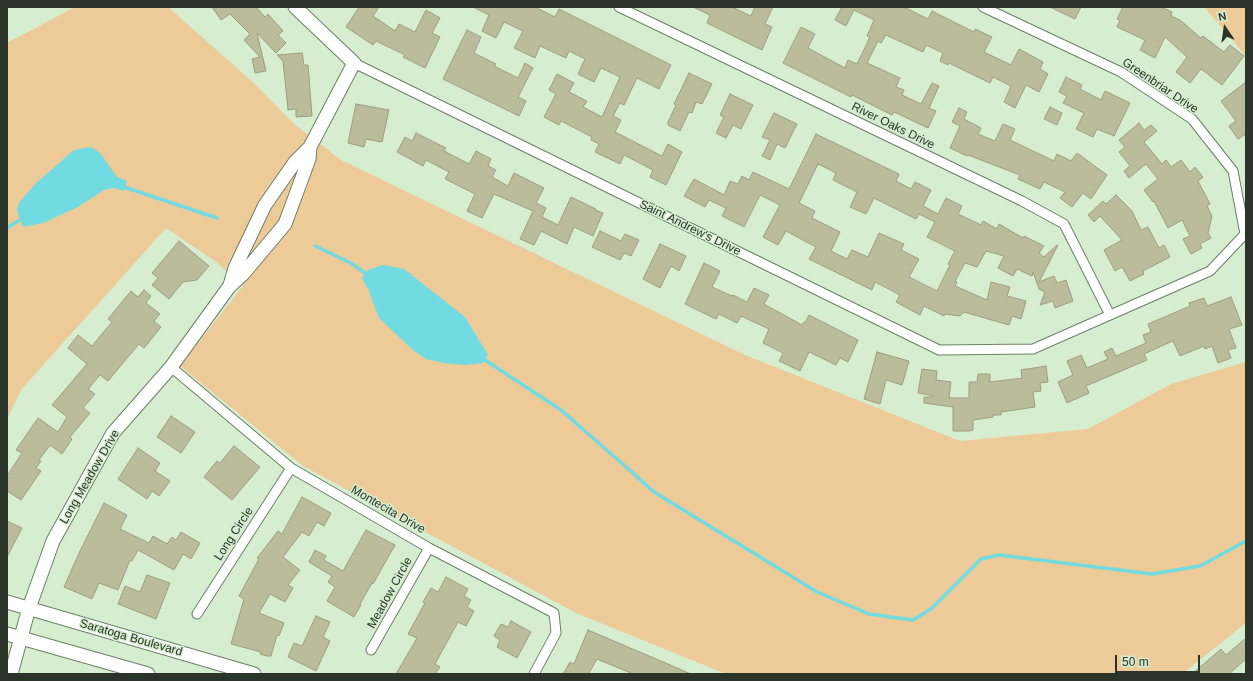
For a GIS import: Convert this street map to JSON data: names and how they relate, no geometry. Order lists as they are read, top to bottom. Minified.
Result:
{"streets":{"street":["Greenbriar Drive","River Oaks Drive","Saint Andrew's Drive","Long Meadow Drive","Montecita Drive","Long Circle","Meadow Circle","Saratoga Boulevard"]},"crossings":[["Greenbriar Drive","River Oaks Drive"],["Greenbriar Drive","Saint Andrew's Drive"],["River Oaks Drive","Saint Andrew's Drive"],["Saint Andrew's Drive","Long Meadow Drive"],["Long Meadow Drive","Montecita Drive"],["Long Meadow Drive","Saratoga Boulevard"],["Montecita Drive","Long Circle"],["Montecita Drive","Meadow Circle"]],"scale_bar":"50 m","north":"top"}
